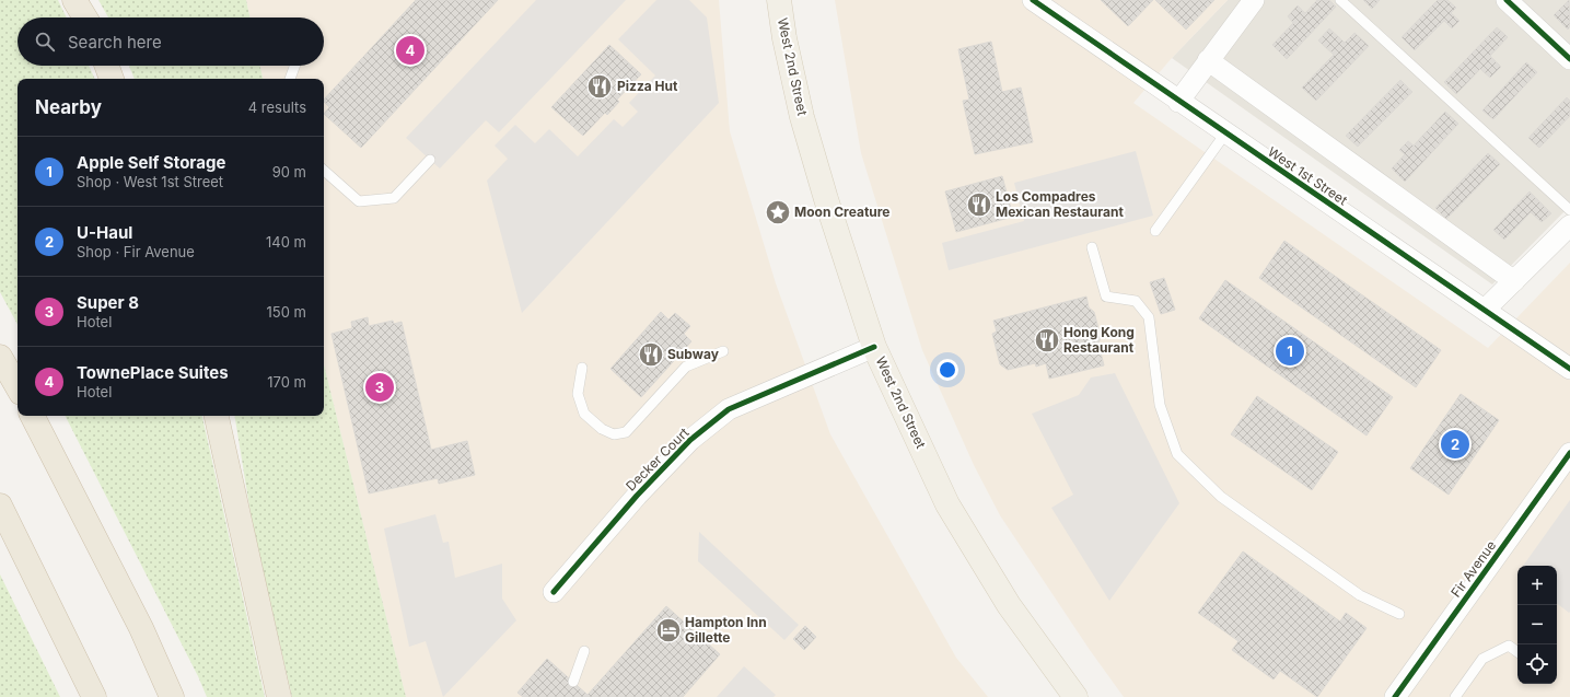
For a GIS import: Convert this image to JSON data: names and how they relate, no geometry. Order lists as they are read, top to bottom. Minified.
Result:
{"streets":{"main road":["West 2nd Street"],"street":["West 1st Street","Decker Court","Fir Avenue"]},"crossings":[["West 2nd Street","Decker Court"]],"places":{"restaurant":["Pizza Hut","Los Compadres Mexican Restaurant","Hong Kong Restaurant","Subway"],"place":["Moon Creature"],"hotel":["Hampton Inn Gillette"]},"page":{"search":"Search here","pins":["4","1","3","2"],"heading":["Nearby","4 results"],"list":[{"mark":"1","name":"Apple Self Storage","note":"Shop · West 1st Street","value":"90 m"},{"mark":"2","name":"U-Haul","note":"Shop · Fir Avenue","value":"140 m"},{"mark":"3","name":"Super 8","note":"Hotel","value":"150 m"},{"mark":"4","name":"TownePlace Suites","note":"Hotel","value":"170 m"}],"map_buttons":["+","−"]}}
